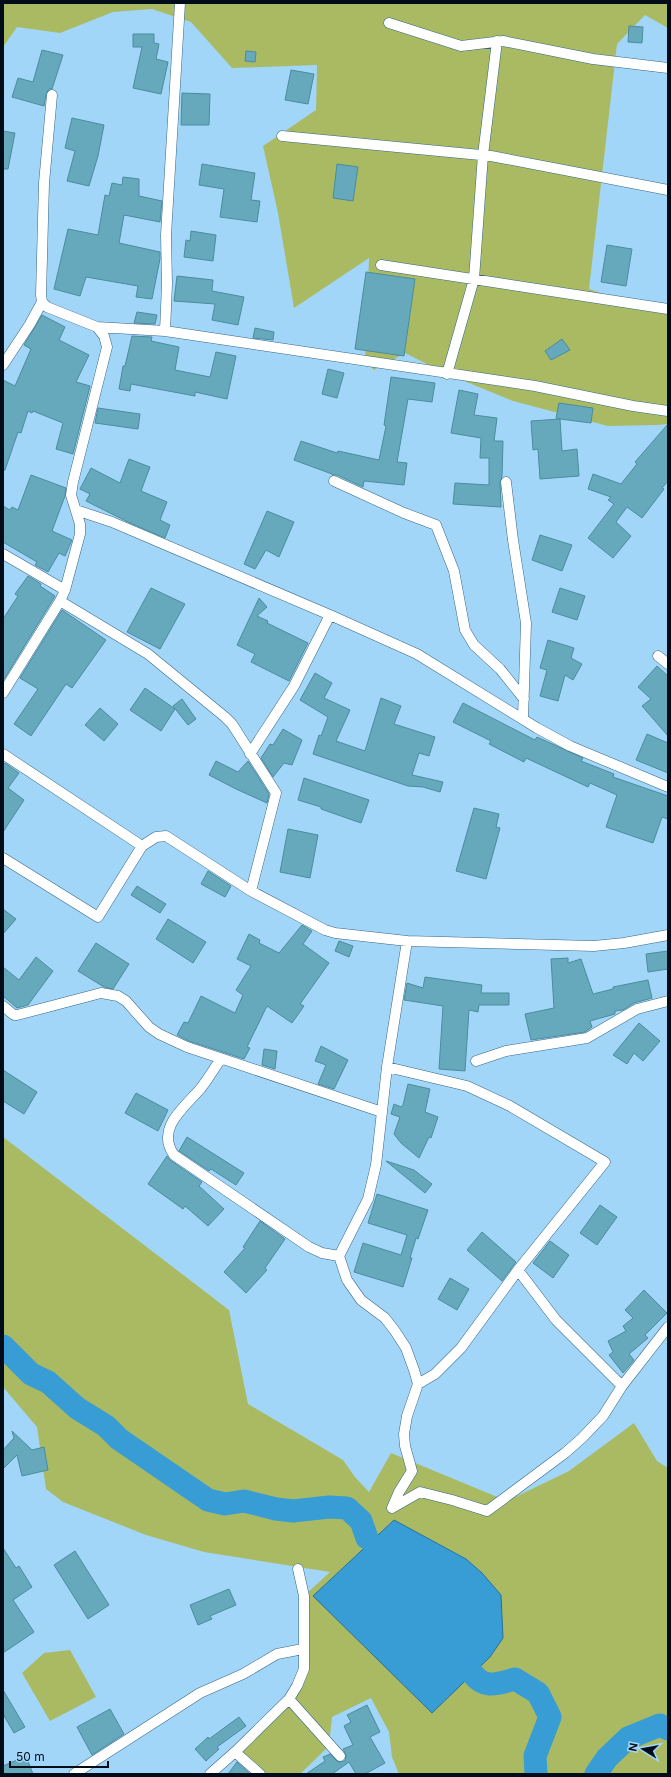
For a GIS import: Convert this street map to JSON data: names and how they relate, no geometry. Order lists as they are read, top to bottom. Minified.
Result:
{"scale_bar":"50 m","north":"left"}
